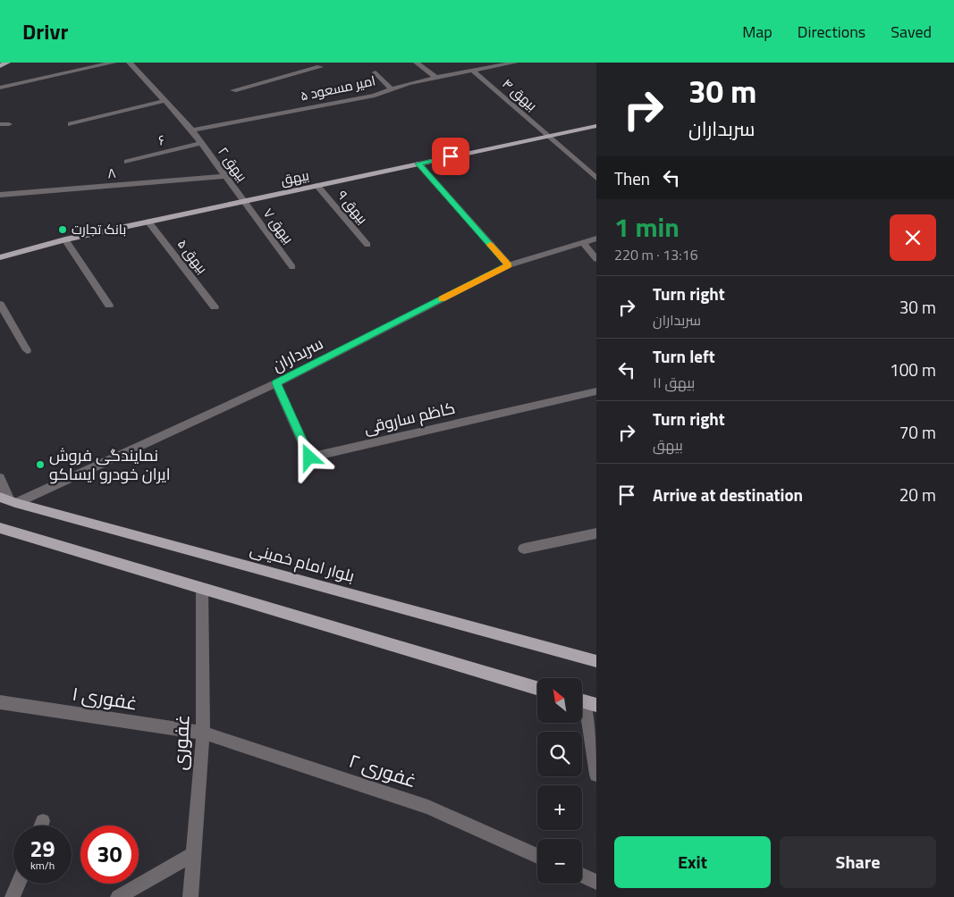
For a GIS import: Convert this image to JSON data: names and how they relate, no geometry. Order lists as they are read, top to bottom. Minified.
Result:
{"streets":{"main road":["بیهق","بلوار امام خمینی"],"street":["امیر مسعود ۵","بیهق ۴","۶","بیهق ۲","۸","بیهق ۹","بیهق ۷","بیهق ۵","سربداران","کاظم ساروقی","غفوری ۱","غفوری","غفوری ۲"]},"crossings":[["امیر مسعود ۵","بیهق ۴"],["امیر مسعود ۵","بیهق ۲"],["بیهق ۴","بیهق"],["۶","بیهق ۲"],["بیهق ۲","۸"],["بیهق ۲","بیهق"],["بیهق ۲","بیهق ۷"],["بیهق","بیهق ۹"],["بیهق","بیهق ۷"],["بیهق","بیهق ۵"],["سربداران","کاظم ساروقی"],["سربداران","بلوار امام خمینی"],["غفوری ۱","غفوری"],["غفوری ۱","غفوری ۲"],["غفوری","غفوری ۲"]],"places":["بانک تجارت","نمایندگی فروش ایران خودرو ایساکو"],"north":"top left","page":{"header":"Drivr","nav":["Map","Directions","Saved"],"turn":["30 m","سربداران"],"then":"Then","heading":["1 min","220 m · 13:16"],"list":[{"name":"Turn right","note":"سربداران","value":"30 m"},{"name":"Turn left","note":"بیهق ۱۱","value":"100 m"},{"name":"Turn right","note":"بیهق","value":"70 m"},{"name":"Arrive at destination","value":"20 m"}],"map_buttons":["+","−"],"speed":"29 km/h","limit":"30","buttons":["Exit","Share"]}}
